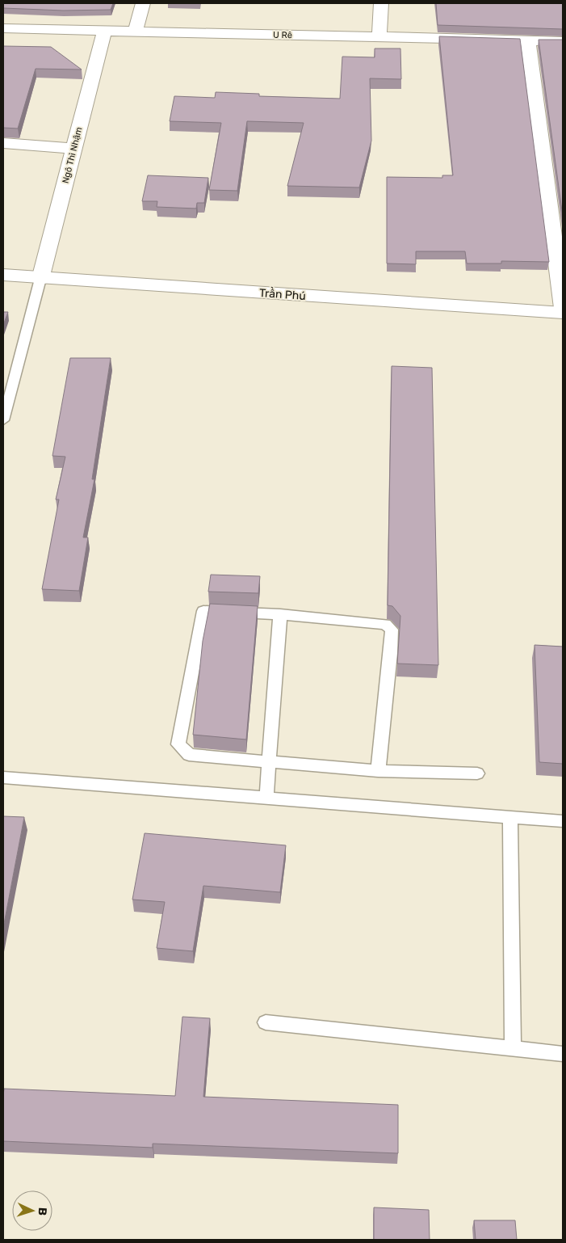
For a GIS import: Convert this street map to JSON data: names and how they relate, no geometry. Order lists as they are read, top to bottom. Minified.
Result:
{"streets":{"street":["U Rê","Ngô Thì Nhậm","Trần Phú"]},"crossings":[["U Rê","Ngô Thì Nhậm"],["Ngô Thì Nhậm","Trần Phú"]],"north":"right"}
